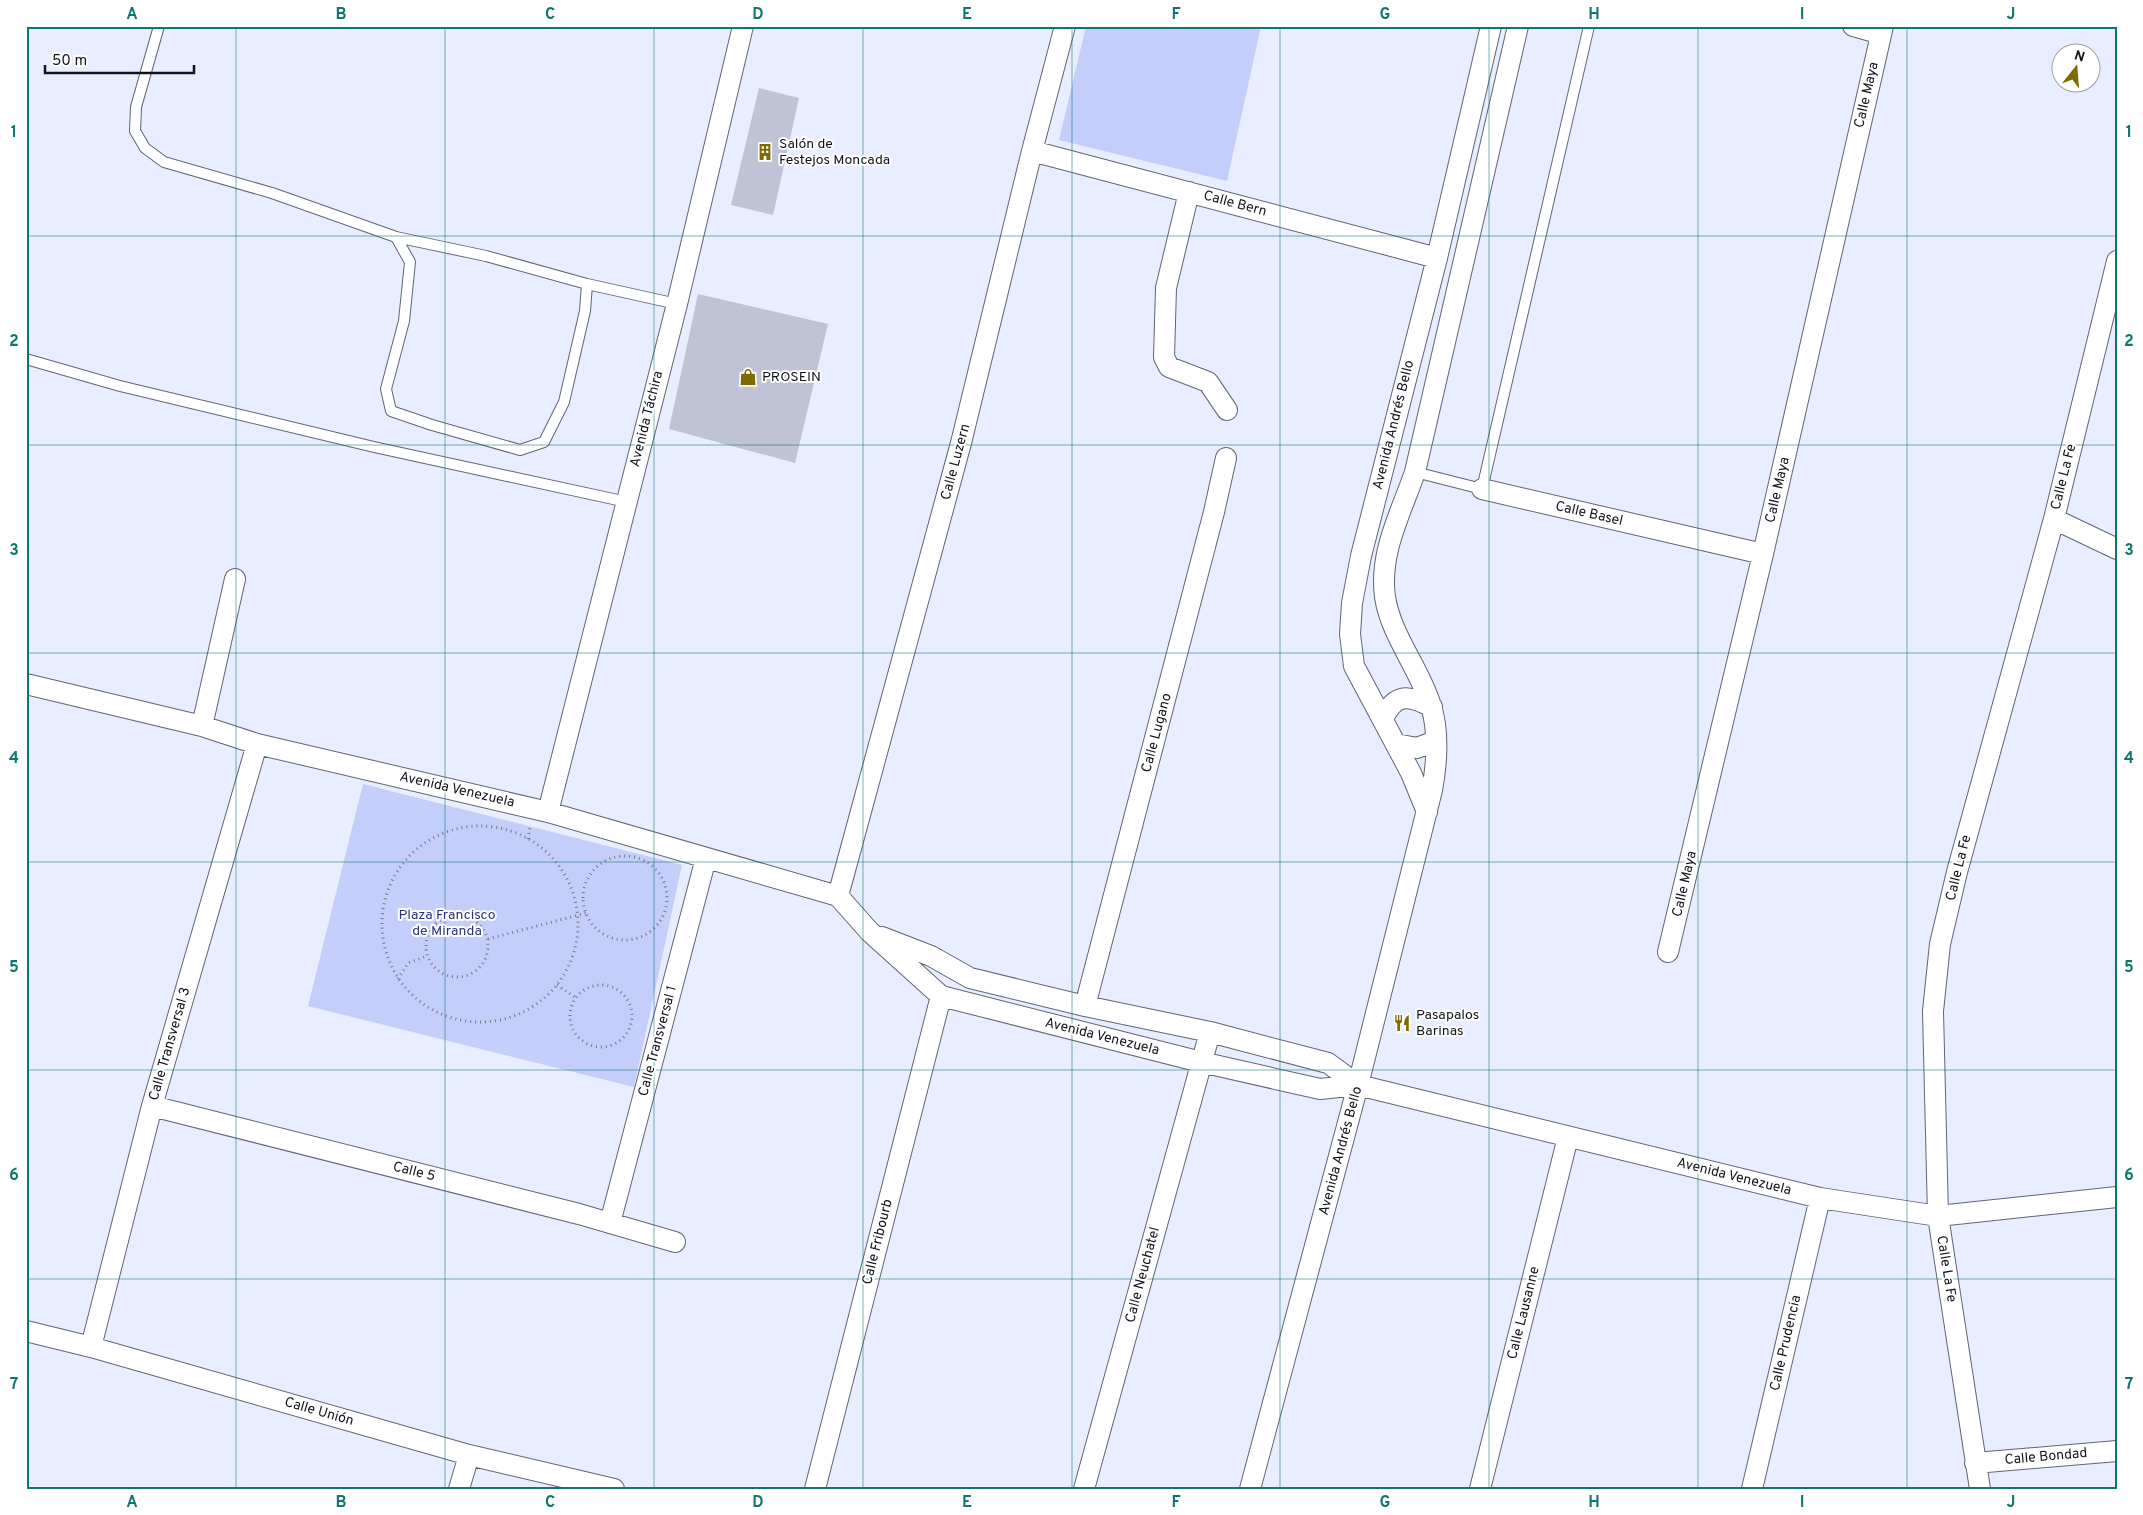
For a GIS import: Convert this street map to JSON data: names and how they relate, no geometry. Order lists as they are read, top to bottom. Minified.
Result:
{"streets":{"street":["Calle Maya","Calle Bern","Avenida Táchira","Avenida Andrés Bello","Calle Luzern","Calle La Fe","Calle Basel","Calle Lugano","Avenida Venezuela","Calle Transversal 1","Calle Transversal 3","Calle 5","Calle Fribourb","Calle Neuchatel","Calle Lausanne","Calle Prudencia","Calle Unión","Calle Bondad"]},"crossings":[["Calle Maya","Calle Basel"],["Calle Bern","Avenida Andrés Bello"],["Calle Bern","Calle Luzern"],["Avenida Táchira","Avenida Venezuela"],["Avenida Andrés Bello","Calle Basel"],["Avenida Andrés Bello","Avenida Venezuela"],["Calle Luzern","Avenida Venezuela"],["Calle La Fe","Avenida Venezuela"],["Calle La Fe","Calle Bondad"],["Calle Lugano","Avenida Venezuela"],["Avenida Venezuela","Calle Transversal 1"],["Avenida Venezuela","Calle Transversal 3"],["Avenida Venezuela","Calle Fribourb"],["Avenida Venezuela","Calle Neuchatel"],["Avenida Venezuela","Calle Lausanne"],["Avenida Venezuela","Calle Prudencia"],["Calle Transversal 1","Calle 5"],["Calle Transversal 3","Calle 5"],["Calle Transversal 3","Calle Unión"]],"parks":["Plaza Francisco de Miranda"],"places":{"building":["Salón de Festejos Moncada"],"shop":["PROSEIN"],"restaurant":["Pasapalos Barinas"]},"scale_bar":"50 m","north":"top","grid":{"columns":["A","B","C","D","E","F","G","H","I","J"],"rows":["1","2","3","4","5","6","7"]}}
